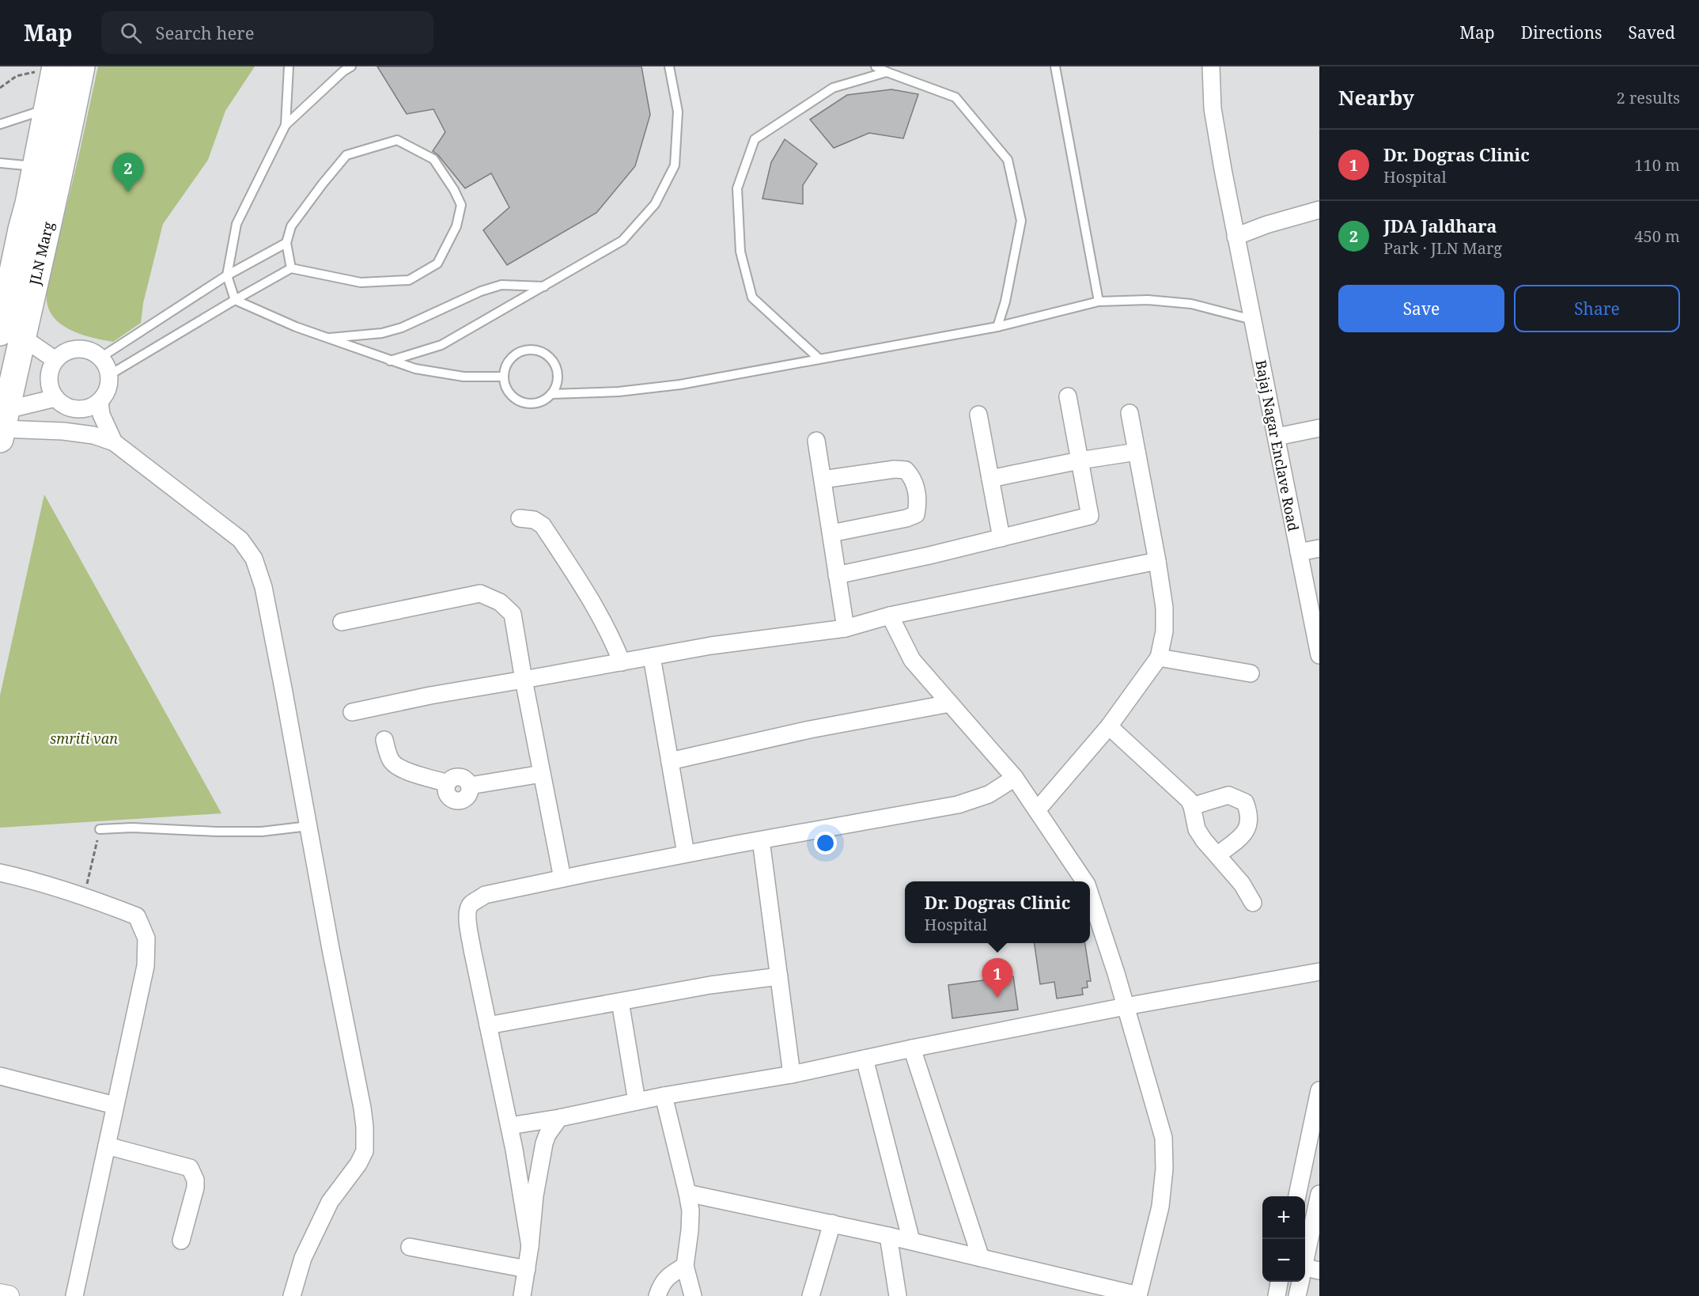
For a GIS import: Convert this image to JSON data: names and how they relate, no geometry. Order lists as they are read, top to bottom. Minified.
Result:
{"streets":{"main road":["JLN Marg"],"street":["Bajaj Nagar Enclave Road"]},"parks":["smriti van"],"page":{"header":"Map","search":"Search here","nav":["Map","Directions","Saved"],"heading":["Nearby","2 results"],"list":[{"mark":"1","name":"Dr. Dogras Clinic","note":"Hospital","value":"110 m"},{"mark":"2","name":"JDA Jaldhara","note":"Park · JLN Marg","value":"450 m"}],"pins":["2","1"],"buttons":["Save","Share"],"popup":["Dr. Dogras Clinic","Hospital"],"map_buttons":["+","−"]}}
